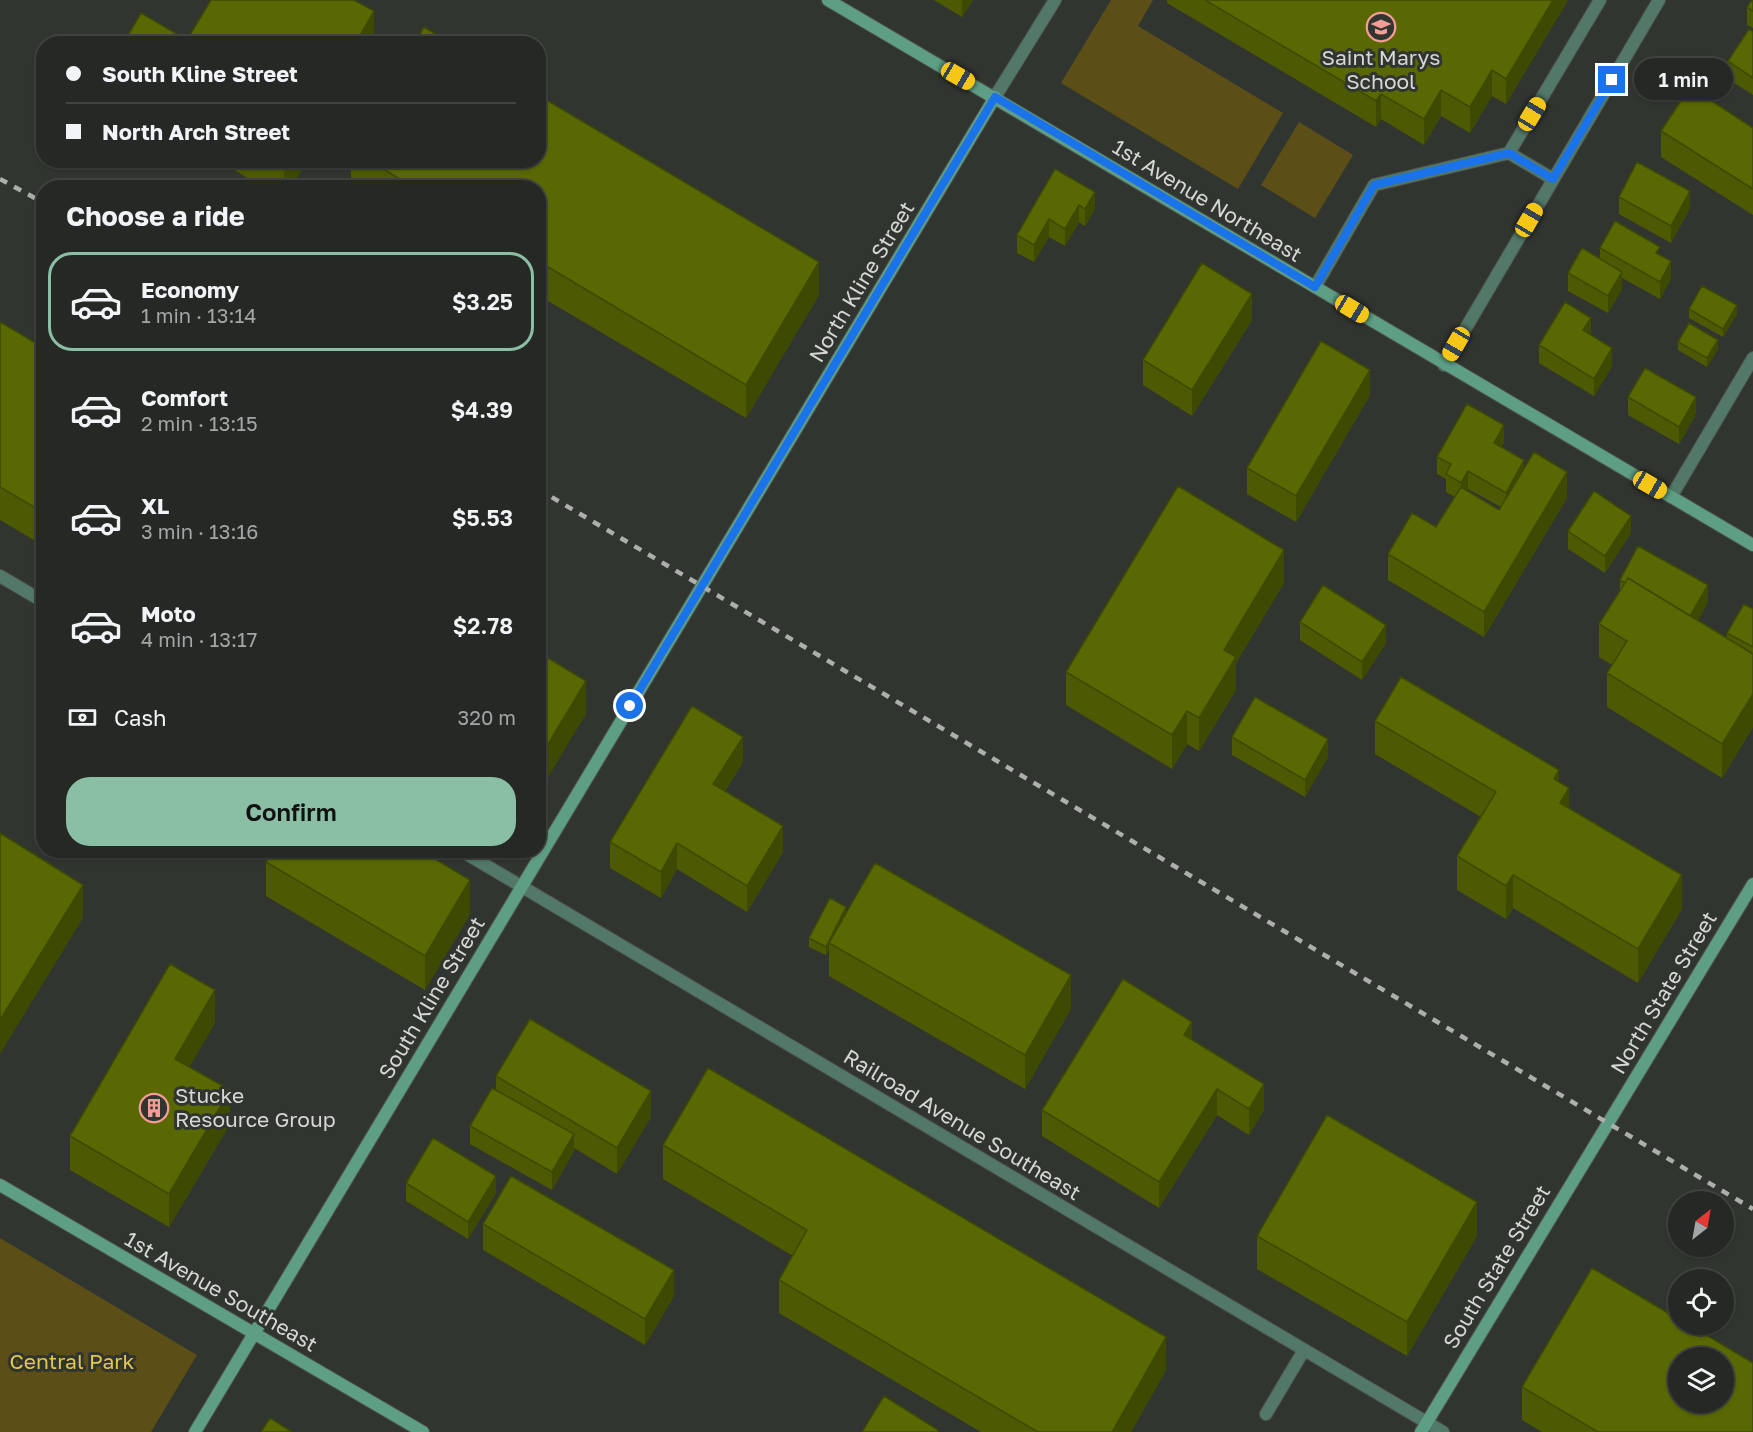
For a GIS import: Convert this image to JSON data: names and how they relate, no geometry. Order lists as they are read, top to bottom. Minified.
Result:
{"streets":{"street":["1st Avenue Northeast","North Kline Street","North State Street","South Kline Street","Railroad Avenue Southeast","South State Street","1st Avenue Southeast"]},"crossings":[["1st Avenue Northeast","North Kline Street"],["North Kline Street","South Kline Street"],["North State Street","South State Street"],["South Kline Street","Railroad Avenue Southeast"],["South Kline Street","1st Avenue Southeast"],["Railroad Avenue Southeast","South State Street"]],"parks":["Central Park"],"places":{"school or university":["Saint Marys School"],"building":["Stucke Resource Group"]},"north":"top right","page":{"banner":["South Kline Street","North Arch Street"],"bubble":"1 min","heading":"Choose a ride","list":[{"name":"Economy","note":"1 min · 13:14","value":"$3.25"},{"name":"Comfort","note":"2 min · 13:15","value":"$4.39"},{"name":"XL","note":"3 min · 13:16","value":"$5.53"},{"name":"Moto","note":"4 min · 13:17","value":"$2.78"}],"pay":["Cash","320 m"],"buttons":"Confirm"}}
